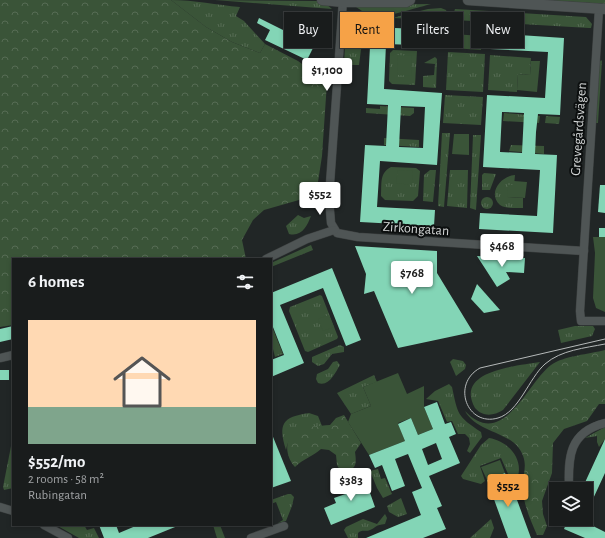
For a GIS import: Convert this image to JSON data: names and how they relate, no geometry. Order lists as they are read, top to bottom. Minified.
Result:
{"streets":{"street":["Grevegårdsvägen","Zirkongatan"]},"crossings":[["Grevegårdsvägen","Zirkongatan"]],"page":{"chip":["Buy","Rent","Filters","New"],"price":["$1,100","$552","$468","$768","$383","$552"],"heading":"6 homes","list":[{"name":"$552/mo","note":"2 rooms · 58 m² · Rubingatan"}]}}
